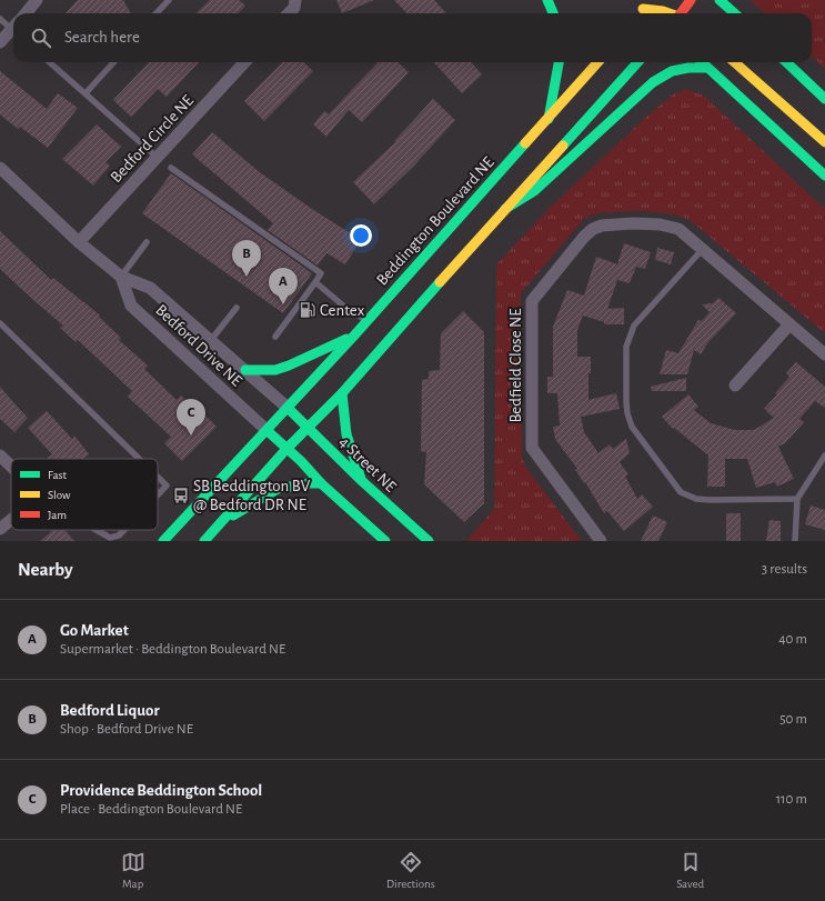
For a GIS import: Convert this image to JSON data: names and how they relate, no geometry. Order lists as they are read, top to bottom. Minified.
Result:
{"streets":{"main road":["Beddington Boulevard NE","4 Street NE"],"street":["Bedford Circle NE","Bedford Drive NE","Bedfield Close NE"]},"crossings":[["Bedford Circle NE","Bedford Drive NE"],["Beddington Boulevard NE","Bedford Drive NE"],["Beddington Boulevard NE","4 Street NE"],["Bedford Drive NE","4 Street NE"]],"places":{"fuel station":["Centex"],"bus stop":["SB Beddington BV @ Bedford DR NE"]},"legend":["Fast","Slow","Jam"],"page":{"search":"Search here","pins":["B","A","C"],"heading":["Nearby","3 results"],"list":[{"mark":"A","name":"Go Market","note":"Supermarket · Beddington Boulevard NE","value":"40 m"},{"mark":"B","name":"Bedford Liquor","note":"Shop · Bedford Drive NE","value":"50 m"},{"mark":"C","name":"Providence Beddington School","note":"Place · Beddington Boulevard NE","value":"110 m"}],"nav":["Map","Directions","Saved"]}}
